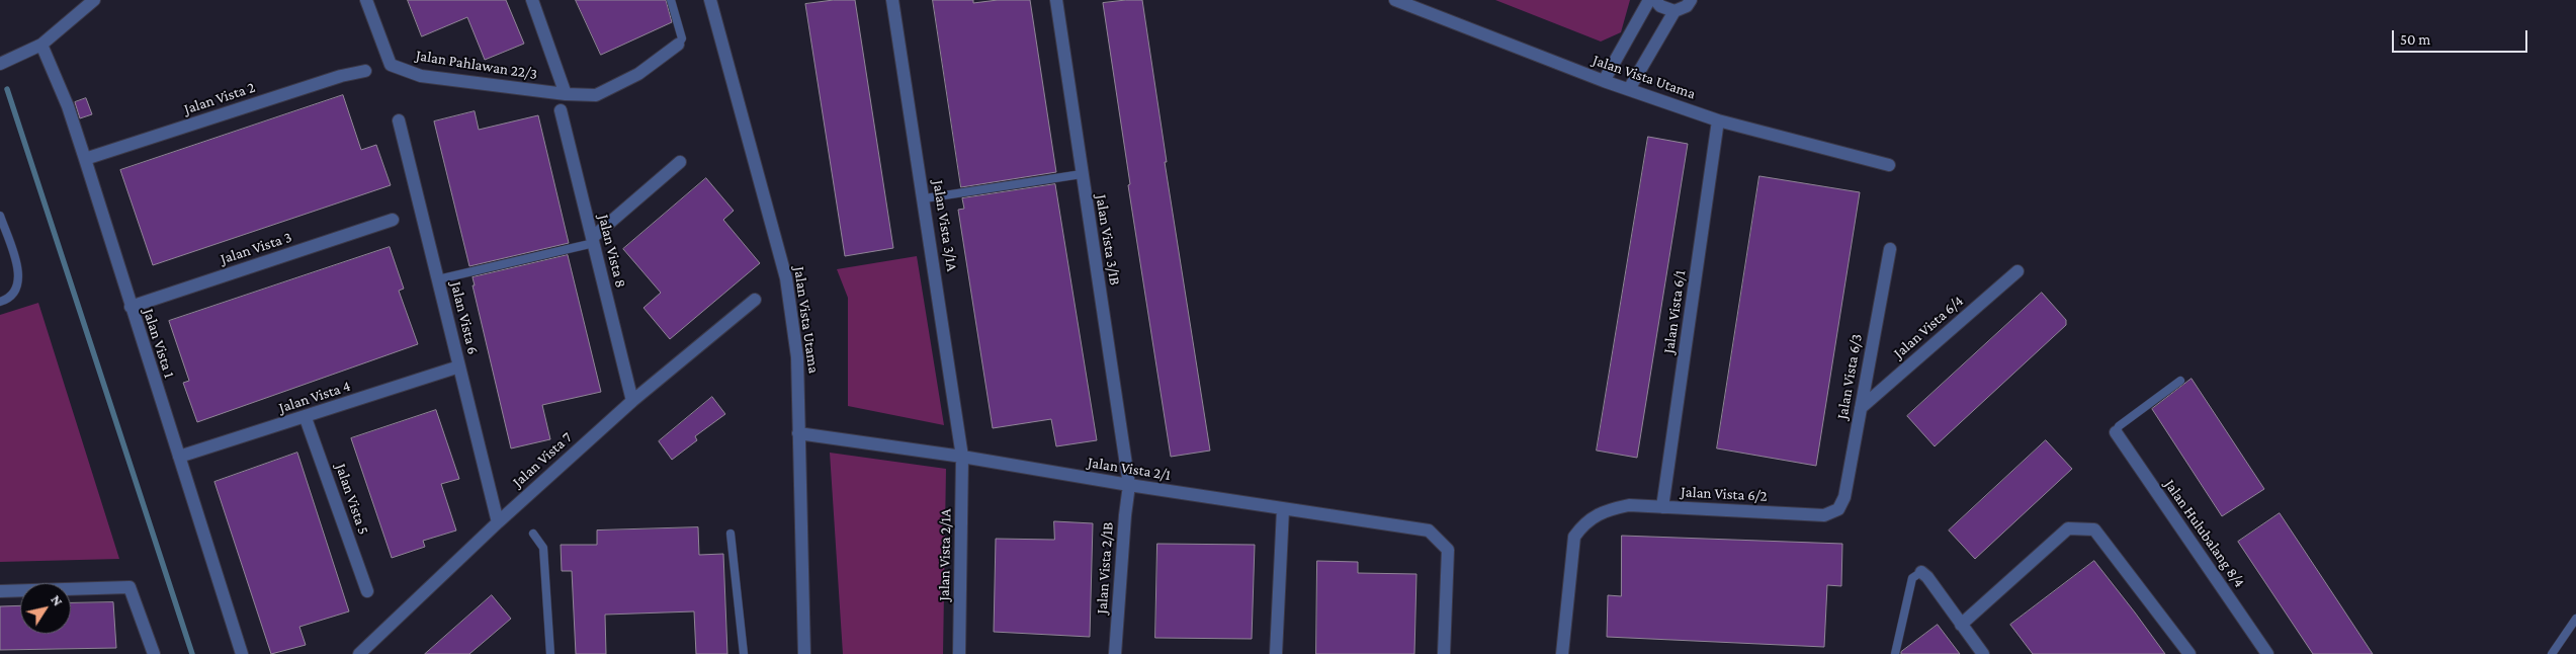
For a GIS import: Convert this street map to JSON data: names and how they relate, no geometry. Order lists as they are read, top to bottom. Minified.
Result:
{"streets":{"street":["Jalan Pahlawan 22/3","Jalan Vista Utama","Jalan Vista 2","Jalan Vista 3/1A","Jalan Vista 3/1B","Jalan Vista 3","Jalan Vista 8","Jalan Vista 6/1","Jalan Vista 6","Jalan Vista 6/4","Jalan Vista 1","Jalan Vista 6/3","Jalan Vista 4","Jalan Vista 7","Jalan Vista 2/1","Jalan Vista 6/2","Jalan Vista 5","Jalan Hulubalang 8/4","Jalan Vista 2/1A","Jalan Vista 2/1B"]},"crossings":[["Jalan Vista Utama","Jalan Vista 6/1"],["Jalan Vista Utama","Jalan Vista 2/1"],["Jalan Vista 2","Jalan Vista 1"],["Jalan Vista 3/1A","Jalan Vista 2/1"],["Jalan Vista 3/1A","Jalan Vista 2/1A"],["Jalan Vista 3/1B","Jalan Vista 2/1"],["Jalan Vista 3/1B","Jalan Vista 2/1B"],["Jalan Vista 3","Jalan Vista 1"],["Jalan Vista 8","Jalan Vista 7"],["Jalan Vista 6/1","Jalan Vista 6/2"],["Jalan Vista 6","Jalan Vista 4"],["Jalan Vista 6","Jalan Vista 7"],["Jalan Vista 6/4","Jalan Vista 6/3"],["Jalan Vista 1","Jalan Vista 4"],["Jalan Vista 6/3","Jalan Vista 6/2"],["Jalan Vista 4","Jalan Vista 5"],["Jalan Vista 2/1","Jalan Vista 2/1A"],["Jalan Vista 2/1","Jalan Vista 2/1B"]],"scale_bar":"50 m","north":"top right"}
